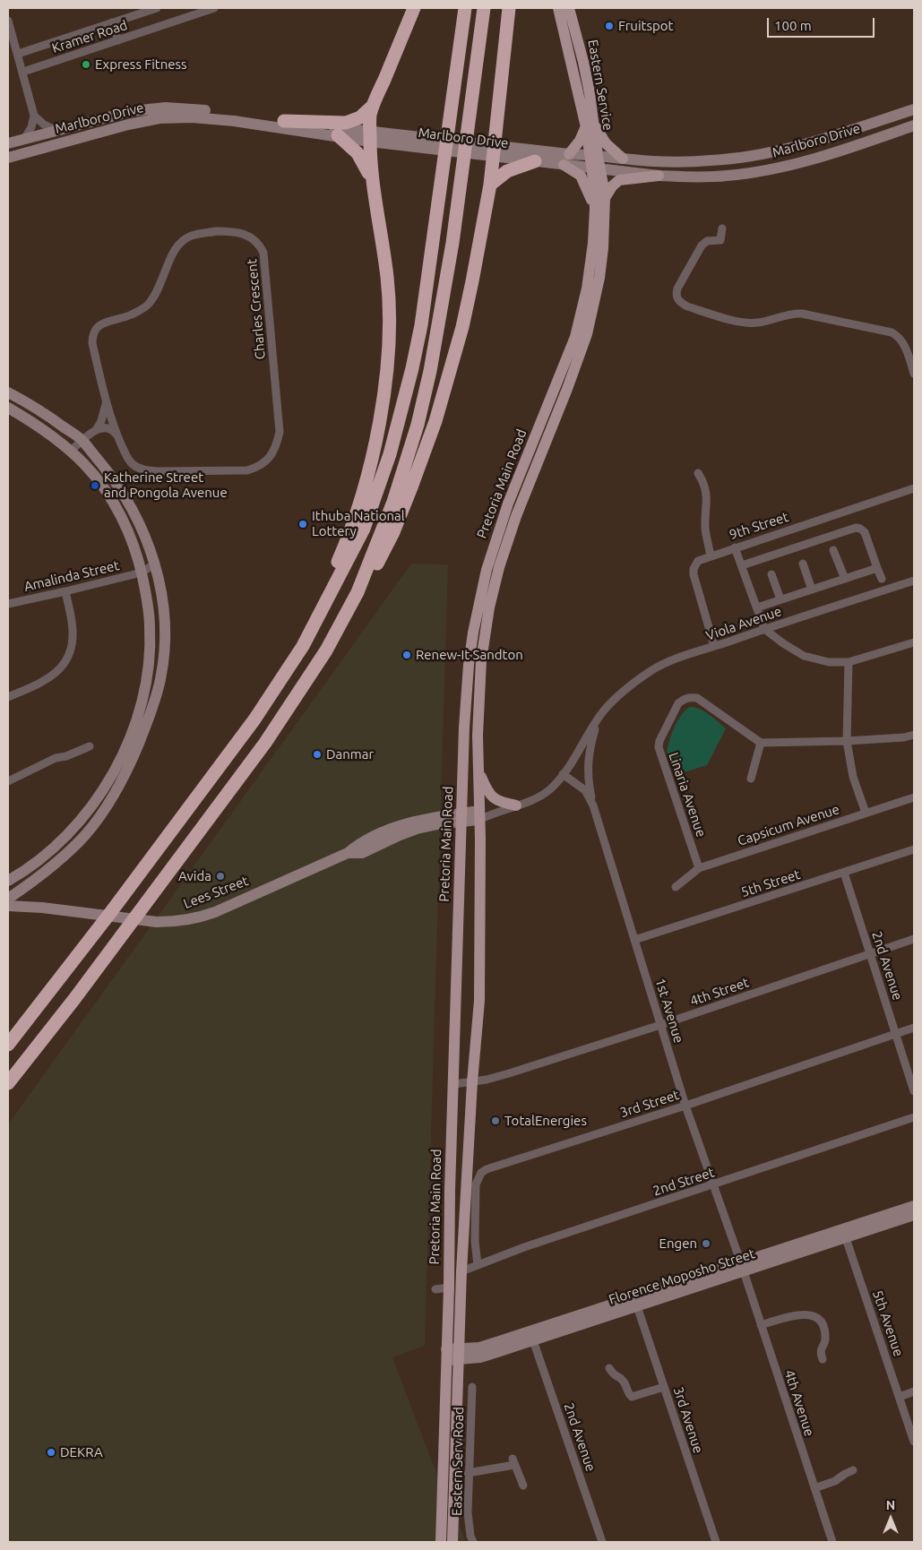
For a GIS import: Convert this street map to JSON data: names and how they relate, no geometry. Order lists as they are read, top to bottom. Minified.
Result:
{"streets":{"main road":["Eastern Service","Marlboro Drive","Pretoria Main Road","Lees Street","Florence Moposho Street"],"street":["Kramer Road","Charles Crescent","9th Street","Amalinda Street","Viola Avenue","Linaria Avenue","Capsicum Avenue","5th Street","2nd Avenue","4th Street","1st Avenue","3rd Street","2nd Street","5th Avenue","4th Avenue","3rd Avenue","Eastern Serv Road"]},"crossings":[["Eastern Service","Marlboro Drive"],["Eastern Service","Pretoria Main Road"],["Marlboro Drive","Pretoria Main Road"],["Pretoria Main Road","Viola Avenue"],["Pretoria Main Road","Lees Street"],["Pretoria Main Road","4th Street"],["Pretoria Main Road","2nd Street"],["Pretoria Main Road","Florence Moposho Street"],["9th Street","Viola Avenue"],["Viola Avenue","Lees Street"],["Viola Avenue","1st Avenue"],["Linaria Avenue","Capsicum Avenue"],["5th Street","2nd Avenue"],["5th Street","1st Avenue"],["2nd Avenue","4th Street"],["2nd Avenue","3rd Street"],["2nd Avenue","Florence Moposho Street"],["4th Street","1st Avenue"],["1st Avenue","3rd Street"],["1st Avenue","2nd Street"],["1st Avenue","Florence Moposho Street"],["1st Avenue","4th Avenue"],["3rd Street","2nd Street"],["Florence Moposho Street","5th Avenue"],["Florence Moposho Street","4th Avenue"],["Florence Moposho Street","3rd Avenue"]],"places":["Fruitspot","Express Fitness","Katherine Street and Pongola Avenue","Ithuba National Lottery","Renew-It Sandton","Danmar","Avida","TotalEnergies","Engen","DEKRA"],"scale_bar":"100 m","north":"top"}
